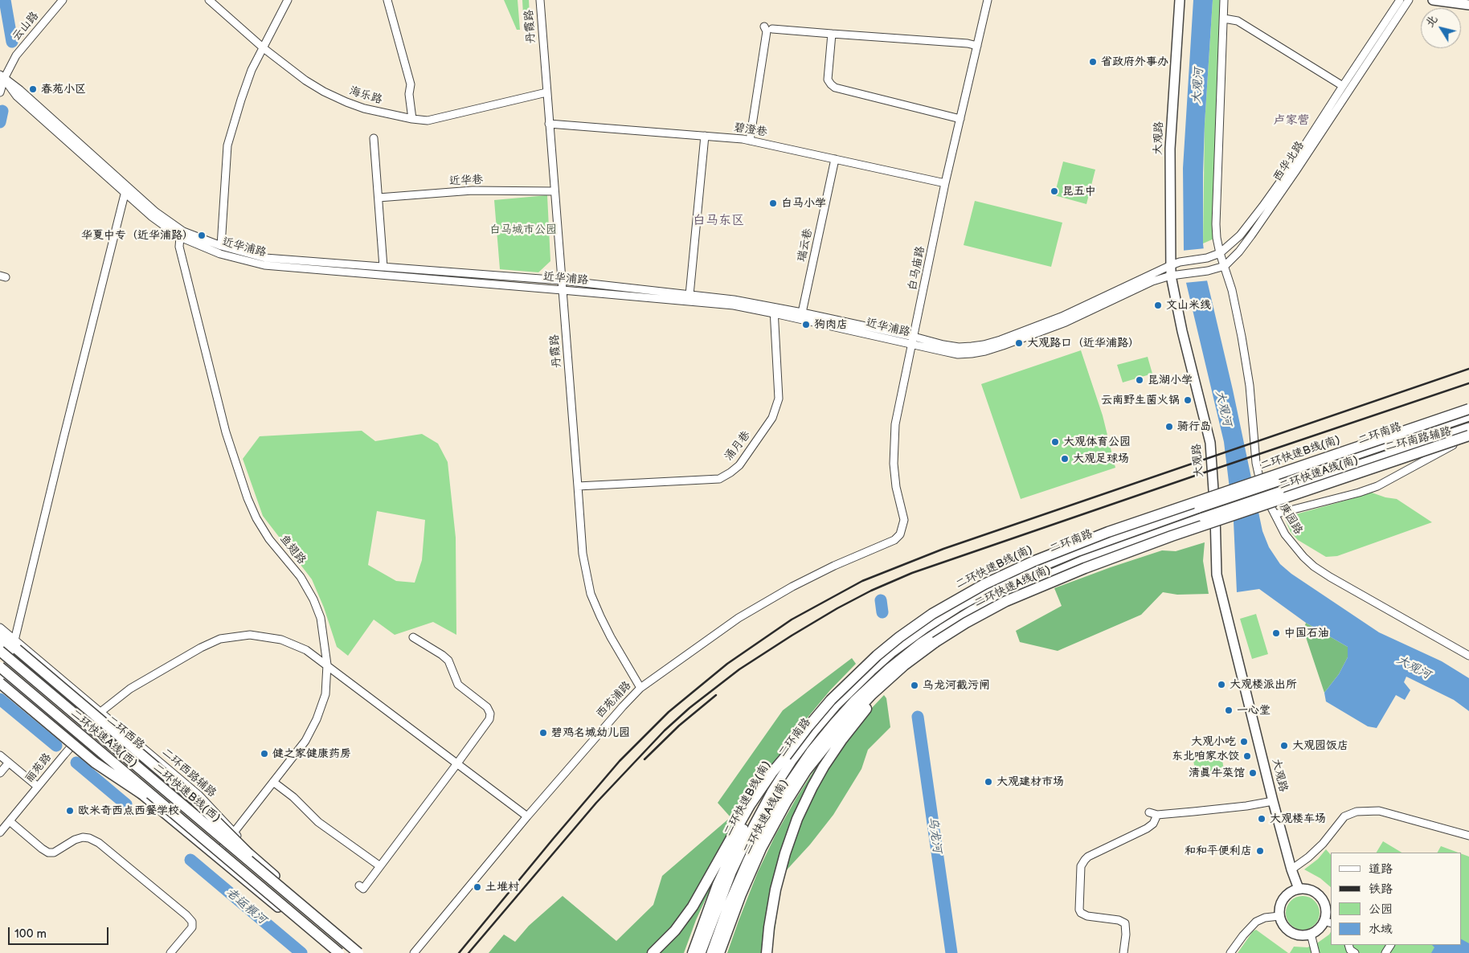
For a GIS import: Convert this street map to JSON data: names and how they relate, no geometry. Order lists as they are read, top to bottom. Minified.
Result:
{"streets":{"highway":["二环快速B线(南)","二环快速A线(南)","二环快速A线(西)","二环快速B线(西)"],"main road":["大观路","二环南路","二环西路"],"street":["云山路","丹霞路","海乐路","碧澄巷","西华北路","近华巷","瑞云巷","近华浦路","白马庙路","二环南路辅路","涌月巷","庚园路","鱼翅路","西苑浦路","丽苑路","二环西路辅路"]},"crossings":[["云山路","近华浦路"],["丹霞路","海乐路"],["丹霞路","碧澄巷"],["丹霞路","近华巷"],["丹霞路","近华浦路"],["丹霞路","涌月巷"],["丹霞路","西苑浦路"],["碧澄巷","瑞云巷"],["碧澄巷","白马庙路"],["大观路","西华北路"],["大观路","近华浦路"],["西华北路","近华浦路"],["西华北路","庚园路"],["瑞云巷","近华浦路"],["近华浦路","白马庙路"],["近华浦路","涌月巷"],["近华浦路","鱼翅路"],["白马庙路","西苑浦路"],["二环南路","二环南路辅路"],["二环南路辅路","二环快速A线(南)"],["鱼翅路","二环西路"],["鱼翅路","二环快速A线(西)"],["鱼翅路","丽苑路"],["鱼翅路","二环西路辅路"],["西苑浦路","丽苑路"],["二环西路","丽苑路"],["二环西路","二环西路辅路"],["二环西路","二环快速B线(西)"],["丽苑路","二环西路辅路"]],"districts":["卢家营","白马东区"],"water":["大观河","乌龙河","老运粮河"],"parks":["白马城市公园"],"places":["省政府外事办","春苑小区","昆五中","白马小学","华夏中专（近华浦路）","文山米线","狗肉店","大观路口（近华浦路）","昆湖小学","云南野生菌火锅","骑行岛","大观体育公园","大观足球场","中国石油","大观楼派出所","乌龙河截污闸","一心堂","碧鸡名城幼儿园","大观小吃","大观园饭店","健之家健康药房","东北咱家水饺","清真牛菜馆","大观建材市场","欧米奇西点西餐学校","大观楼车场","和和平便利店","土堆村"],"legend":["道路","铁路","公园","水域"],"scale_bar":"100 m","north":"top left"}
